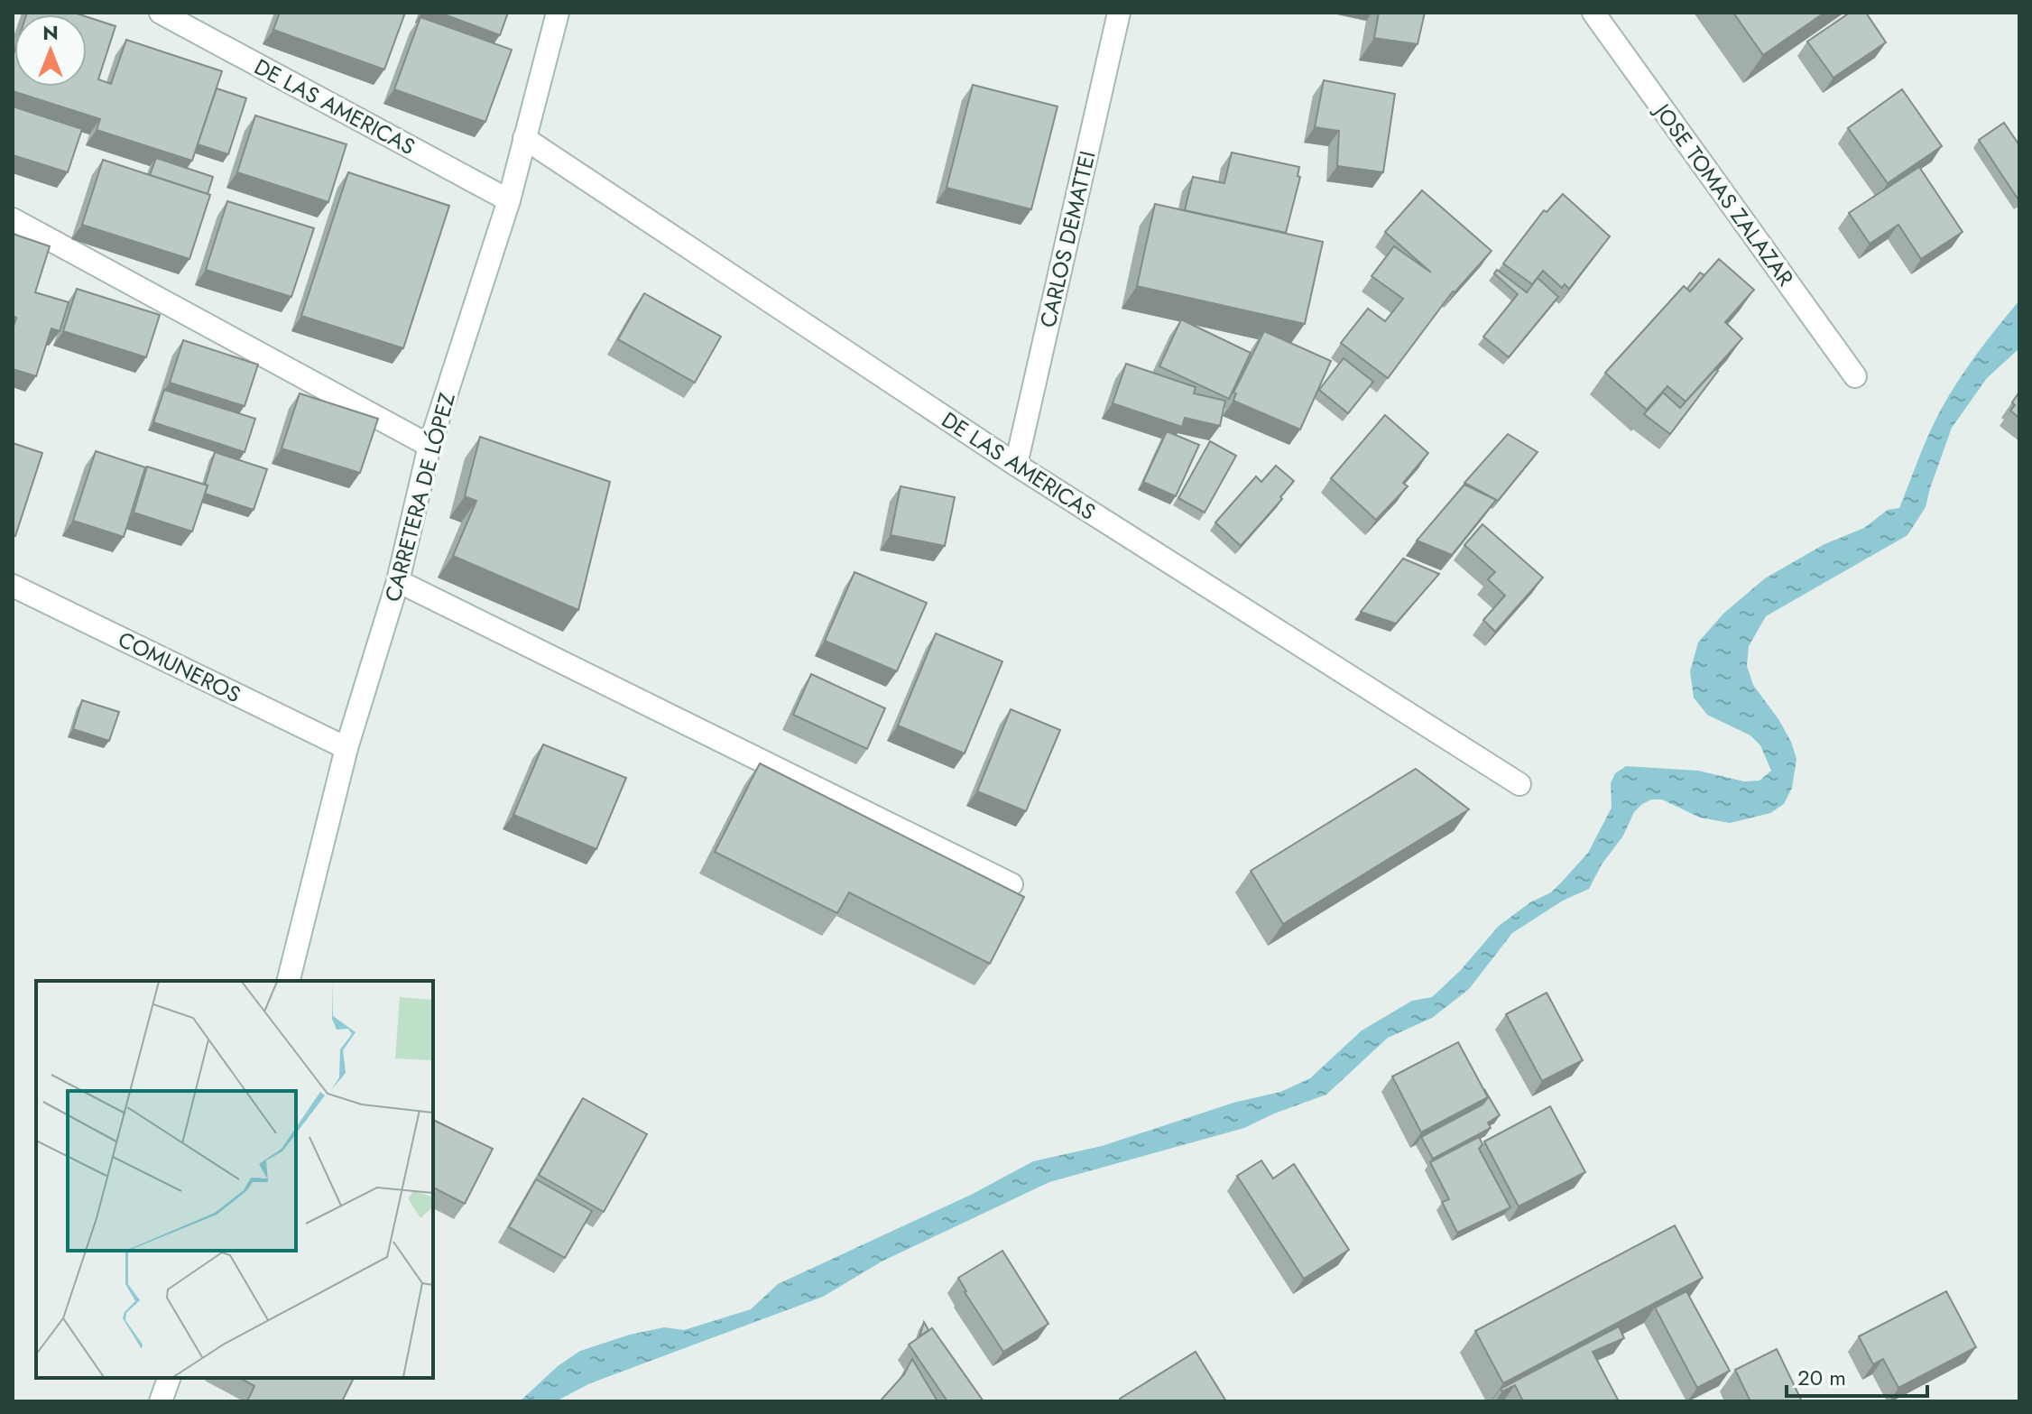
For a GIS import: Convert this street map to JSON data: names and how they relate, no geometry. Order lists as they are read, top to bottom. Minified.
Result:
{"streets":{"street":["DE LAS AMERICAS","JOSE TOMAS ZALAZAR","CARLOS DEMATTEI","CARRETERA DE LÓPEZ","COMUNEROS"]},"crossings":[["DE LAS AMERICAS","CARLOS DEMATTEI"],["DE LAS AMERICAS","CARRETERA DE LÓPEZ"],["CARRETERA DE LÓPEZ","COMUNEROS"]],"scale_bar":"20 m","north":"top"}
